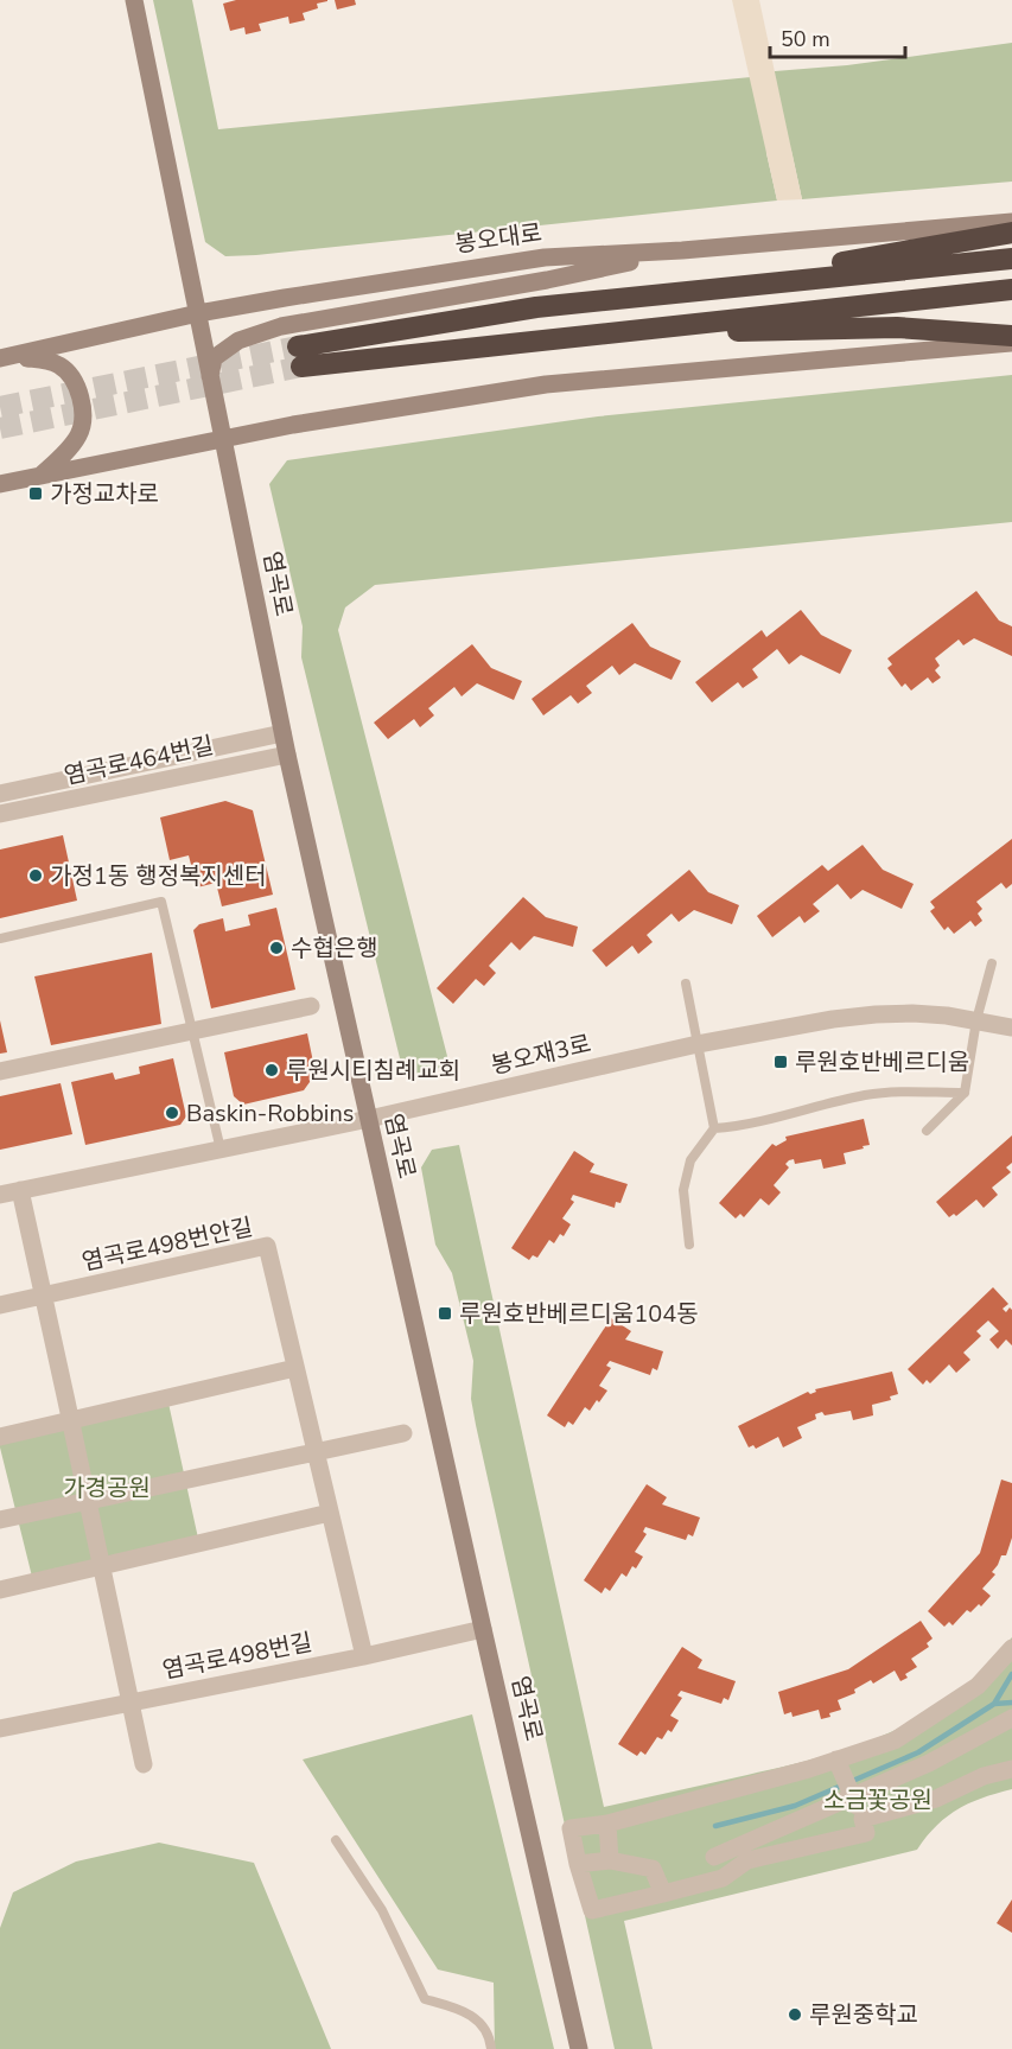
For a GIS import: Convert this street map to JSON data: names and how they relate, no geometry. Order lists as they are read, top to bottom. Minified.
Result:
{"streets":{"main road":["봉오대로","염곡로"],"street":["염곡로464번길","봉오재3로","염곡로498번안길","염곡로498번길"]},"crossings":[["봉오대로","염곡로"],["염곡로","염곡로464번길"],["염곡로","봉오재3로"],["염곡로","염곡로498번길"],["염곡로498번안길","염곡로498번길"]],"parks":["가경공원","소금꽃공원"],"places":{"transit":["가정교차로","루원호반베르디움","루원호반베르디움104동"],"other":["가정1동 행정복지센터","수협은행","루원시티침례교회","Baskin-Robbins","루원중학교"]},"scale_bar":"50 m"}
